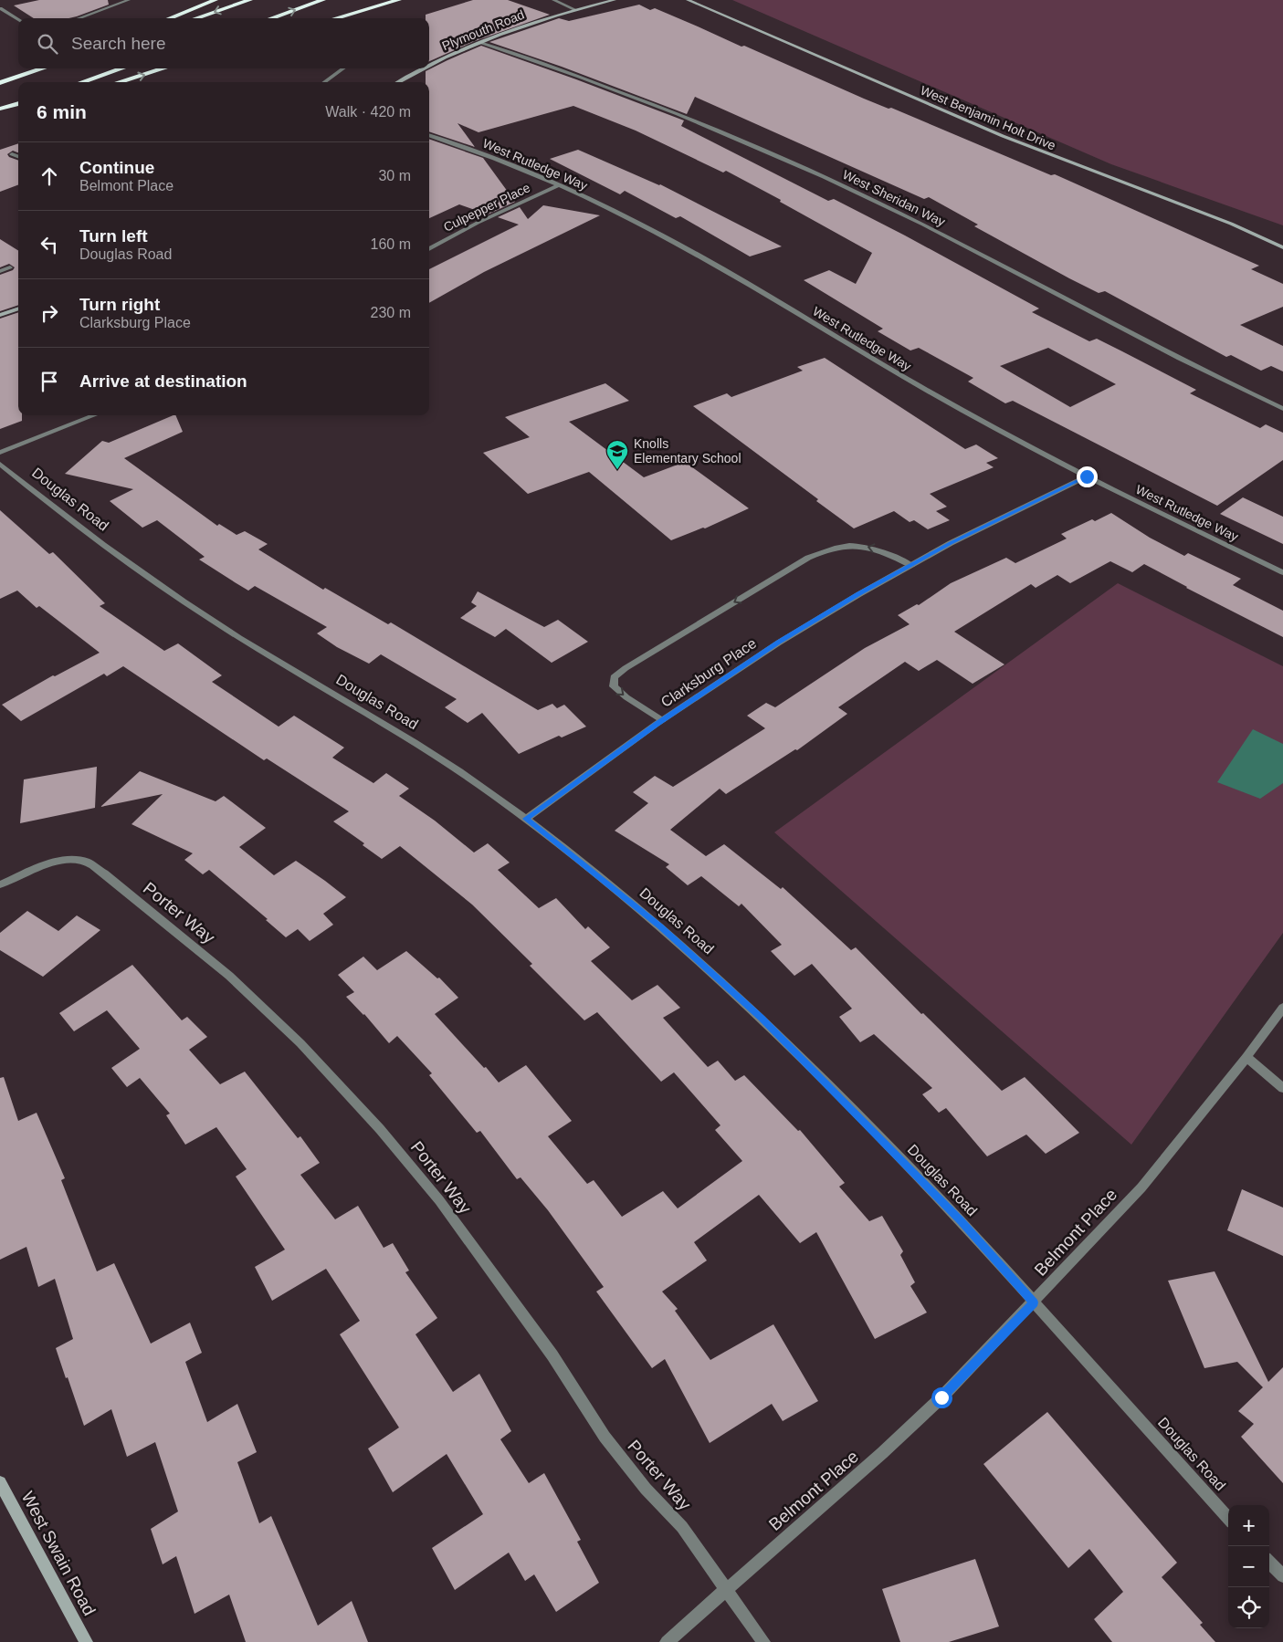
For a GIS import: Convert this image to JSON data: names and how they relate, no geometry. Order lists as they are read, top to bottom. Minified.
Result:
{"streets":{"main road":["Plymouth Road","West Benjamin Holt Drive","West Swain Road"],"street":["West Rutledge Way","West Sheridan Way","Culpepper Place","Douglas Road","Clarksburg Place","Porter Way","Belmont Place"]},"crossings":[["Plymouth Road","West Sheridan Way"],["West Rutledge Way","Culpepper Place"],["West Rutledge Way","Clarksburg Place"],["Douglas Road","Clarksburg Place"],["Douglas Road","Belmont Place"],["Porter Way","Belmont Place"]],"places":{"school or university":["Knolls Elementary School"]},"page":{"search":"Search here","heading":["6 min","Walk · 420 m"],"list":[["Continue","Belmont Place","30 m"],["Turn left","Douglas Road","160 m"],["Turn right","Clarksburg Place","230 m"],"Arrive at destination"],"map_buttons":["+","−"]}}
